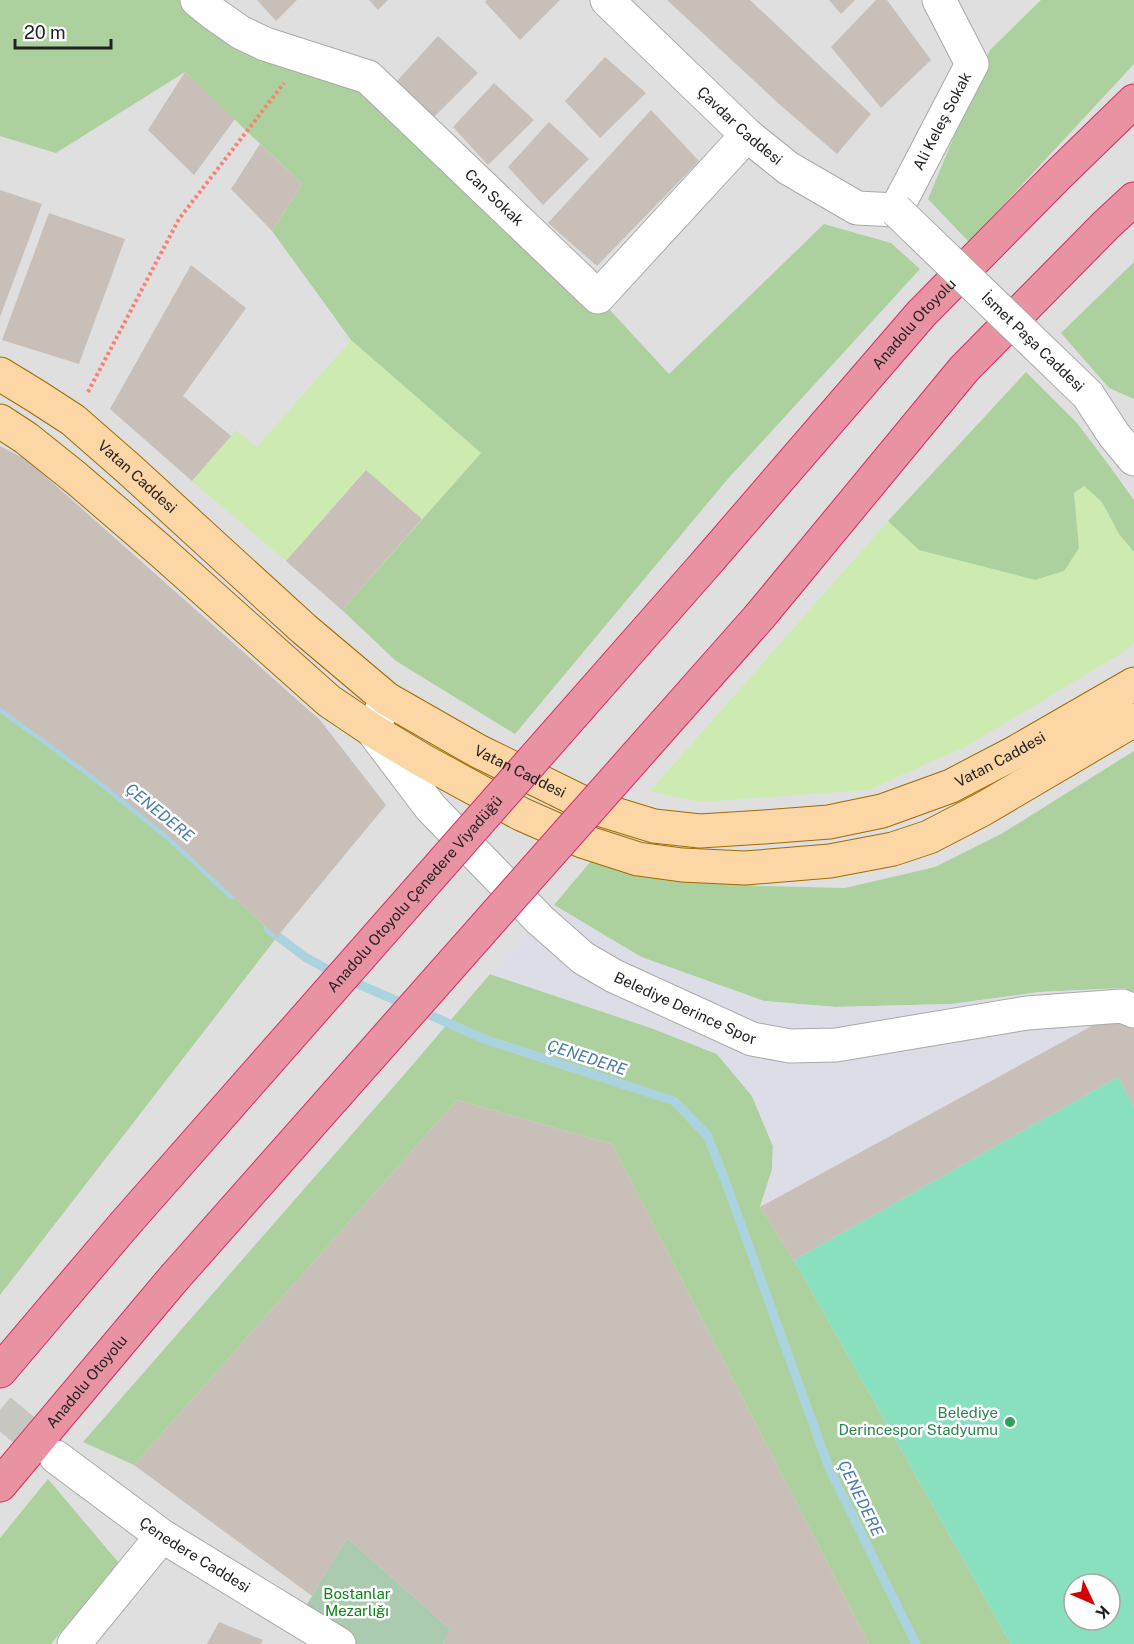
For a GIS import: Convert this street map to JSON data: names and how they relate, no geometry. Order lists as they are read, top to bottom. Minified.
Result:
{"streets":{"highway":["Anadolu Otoyolu","Anadolu Otoyolu Çenedere Viyadüğü"],"main road":["Vatan Caddesi"],"street":["Ali Keleş Sokak","Çavdar Caddesi","Can Sokak","İsmet Paşa Caddesi","Belediye Derince Spor","Çenedere Caddesi"]},"crossings":[["Ali Keleş Sokak","Çavdar Caddesi"],["Ali Keleş Sokak","İsmet Paşa Caddesi"],["Çavdar Caddesi","Can Sokak"],["Çavdar Caddesi","İsmet Paşa Caddesi"],["Anadolu Otoyolu","Anadolu Otoyolu Çenedere Viyadüğü"]],"water":["ÇENEDERE"],"parks":["Bostanlar Mezarlığı"],"places":["Belediye Derincespor Stadyumu"],"scale_bar":"20 m","north":"bottom right"}
